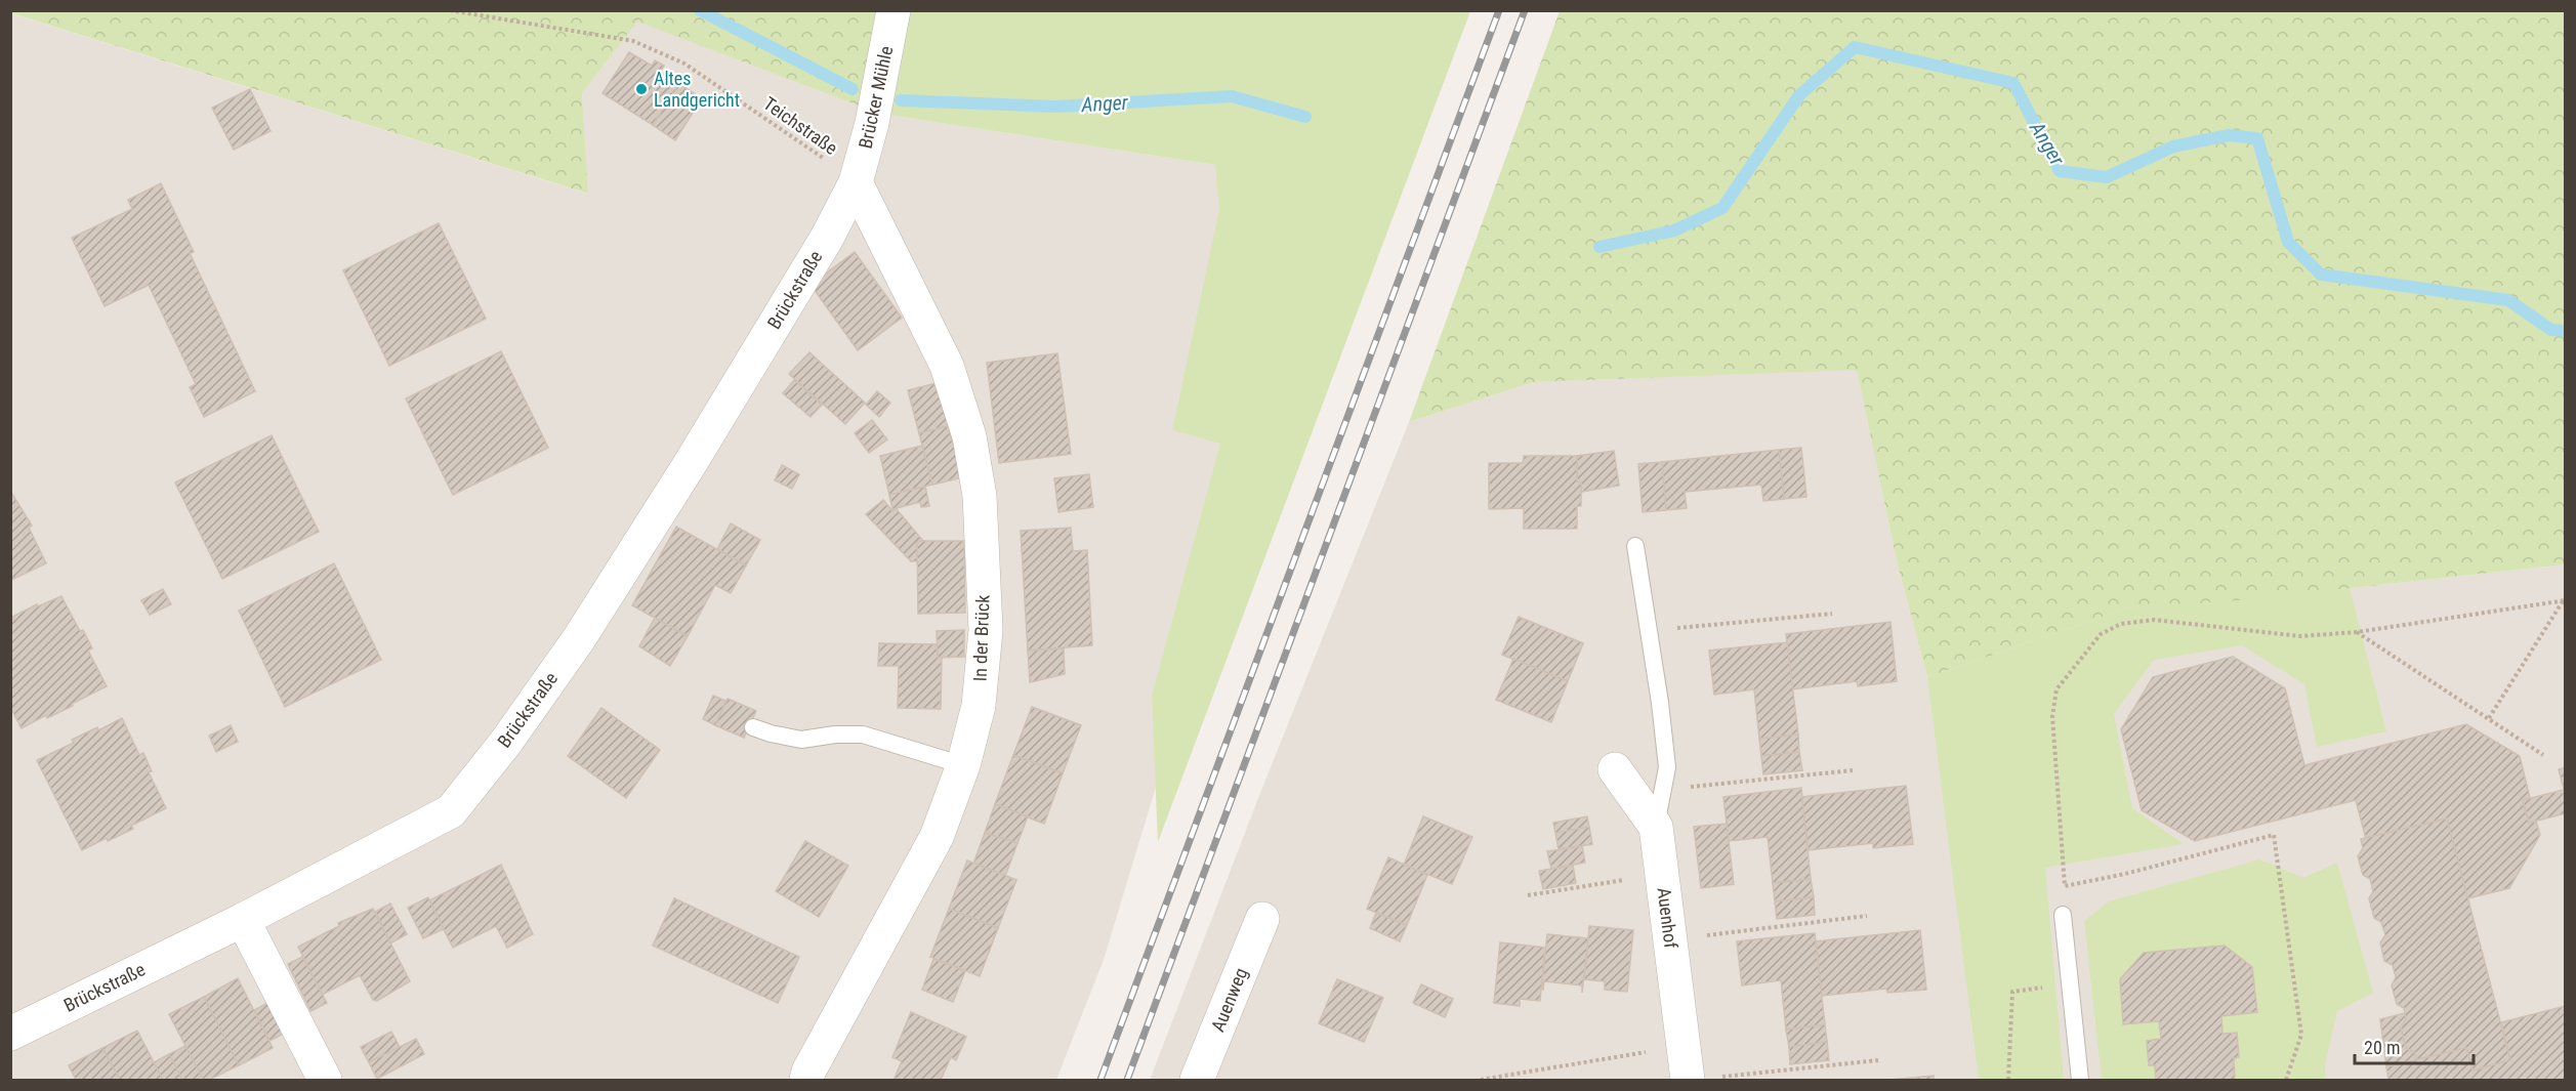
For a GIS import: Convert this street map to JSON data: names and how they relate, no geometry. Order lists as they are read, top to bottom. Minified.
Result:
{"streets":{"street":["Brücker Mühle","Brückstraße","In der Brück","Auenhof","Auenweg"],"path":["Teichstraße"]},"crossings":[["Brücker Mühle","Teichstraße"],["Brücker Mühle","Brückstraße"],["Brücker Mühle","In der Brück"],["Teichstraße","Brückstraße"],["Teichstraße","In der Brück"],["Brückstraße","In der Brück"]],"water":["Anger"],"places":["Altes Landgericht"],"scale_bar":"20 m"}
